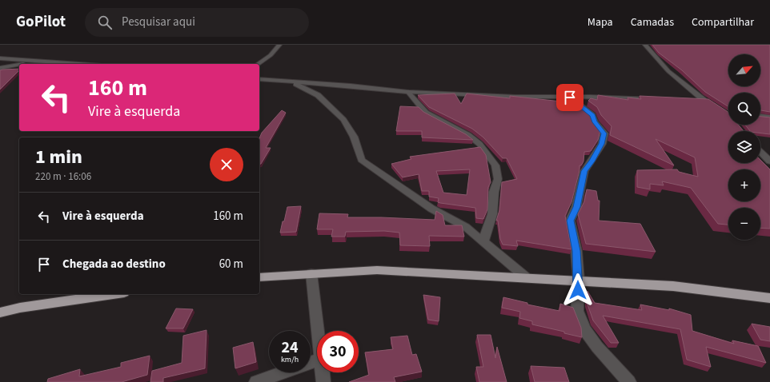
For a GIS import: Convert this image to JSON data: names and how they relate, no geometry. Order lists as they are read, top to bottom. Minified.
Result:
{"north":"top right","page":{"header":"GoPilot","search":"Pesquisar aqui","nav":["Mapa","Camadas","Compartilhar"],"map_buttons":["+","−"],"turn":["160 m","Vire à esquerda"],"heading":["1 min","220 m · 16:06"],"list":[{"name":"Vire à esquerda","value":"160 m"},{"name":"Chegada ao destino","value":"60 m"}],"speed":"24 km/h","limit":"30"}}
